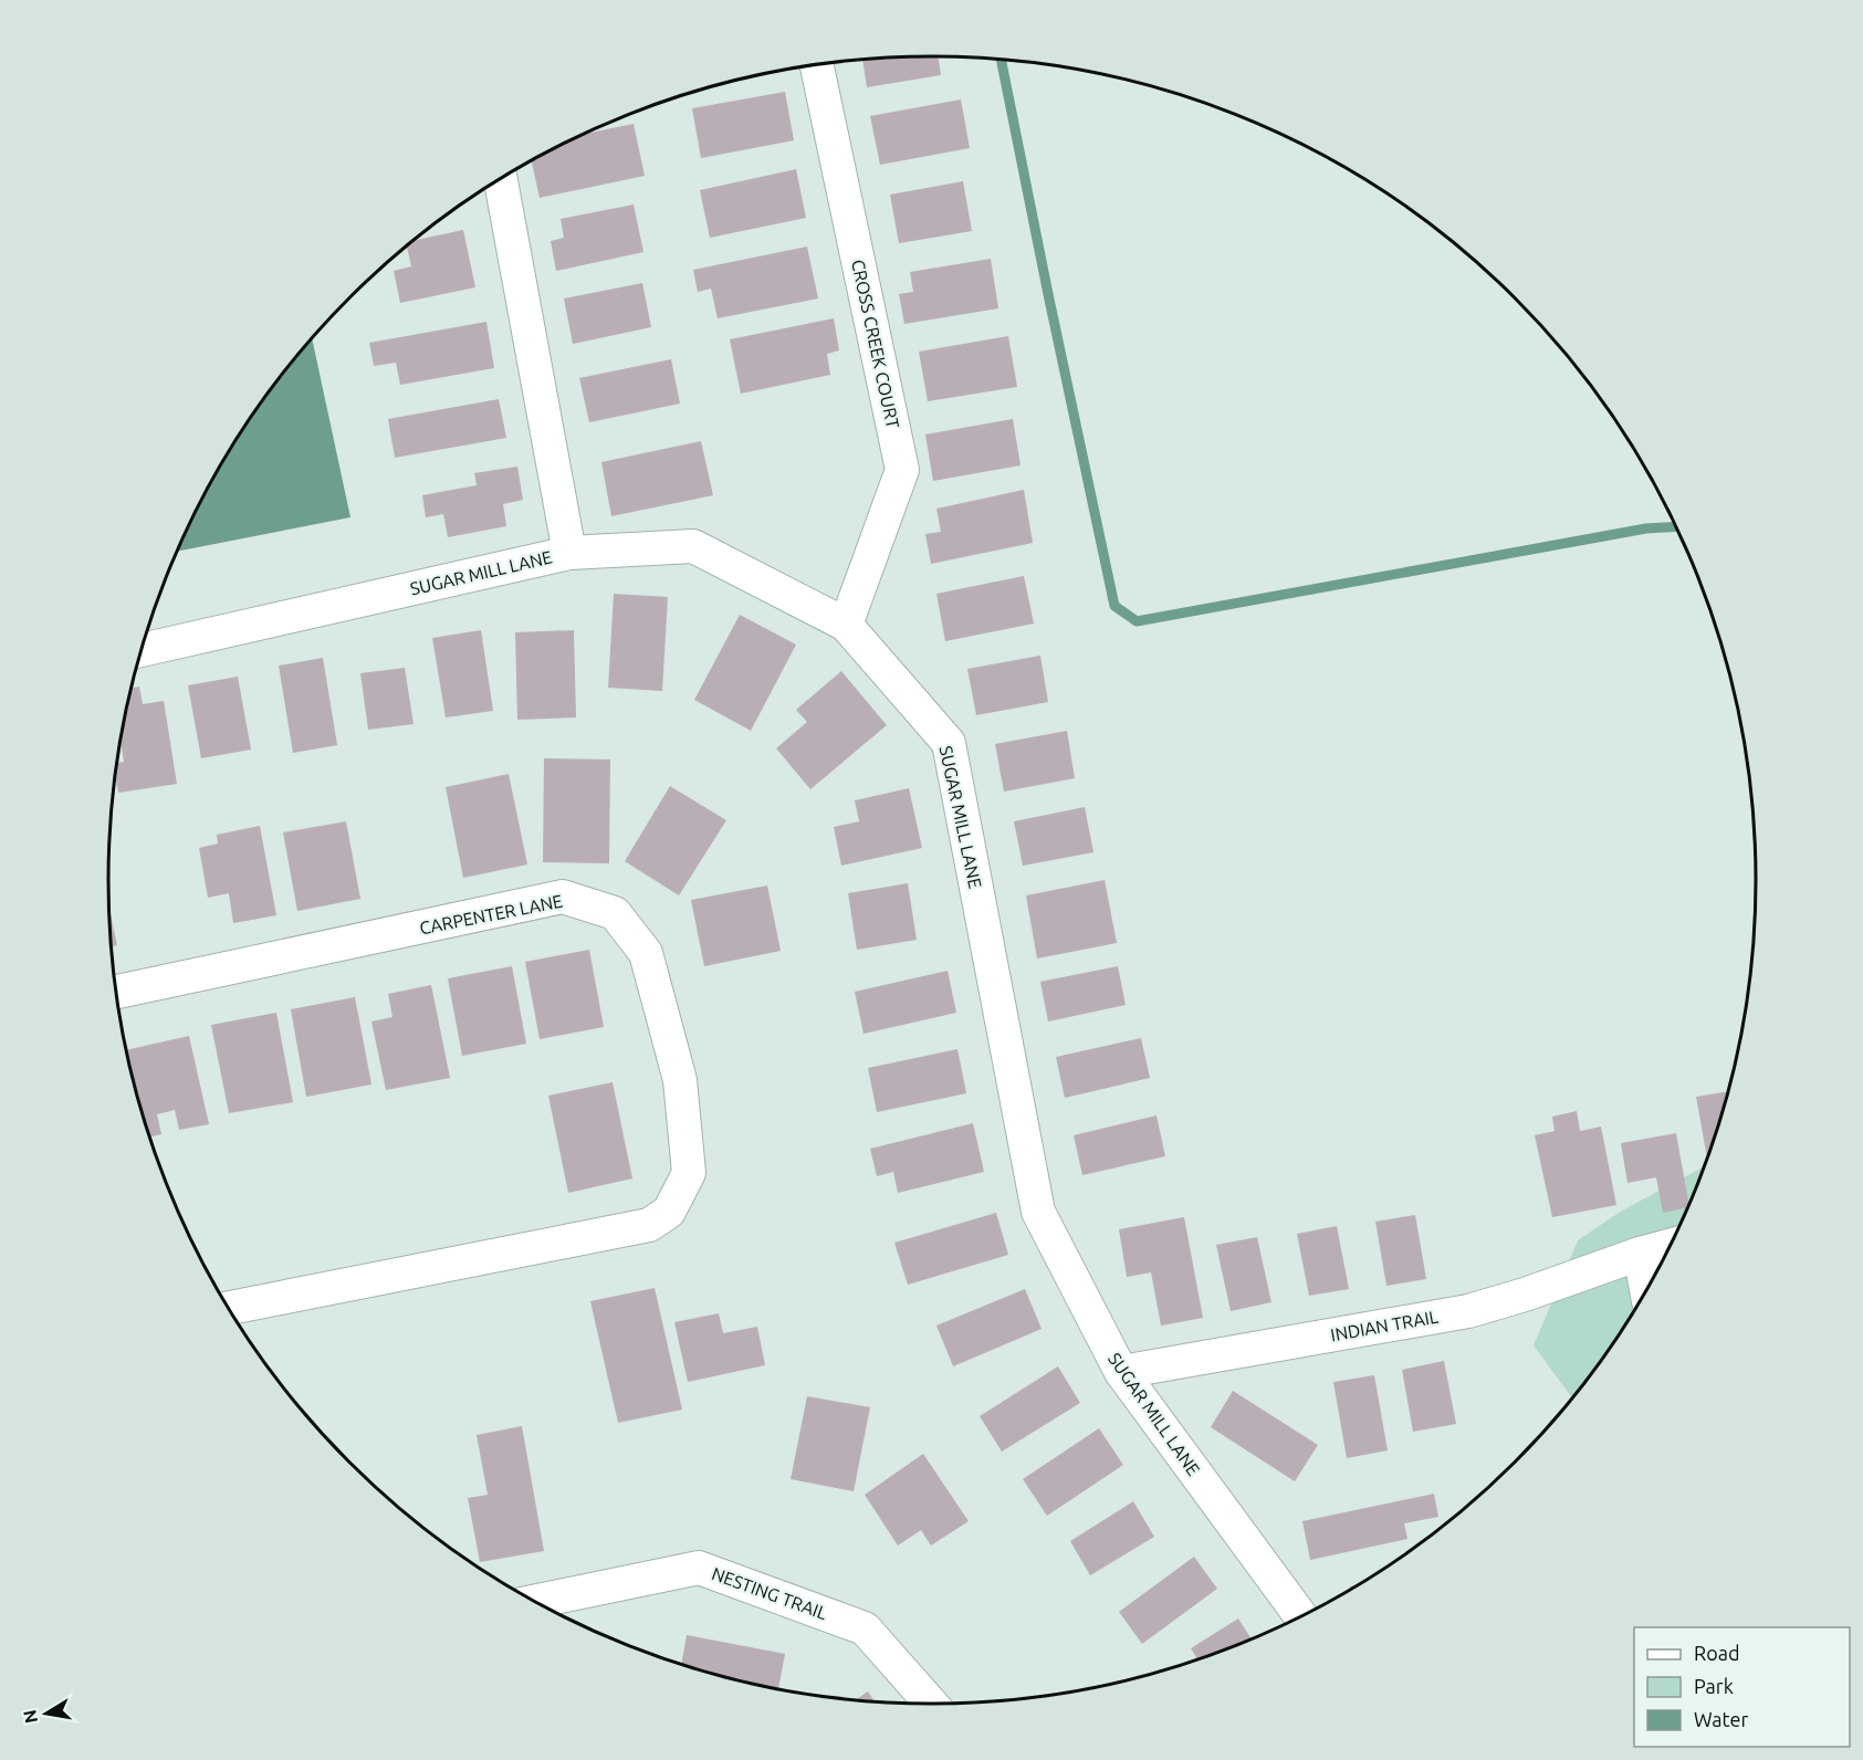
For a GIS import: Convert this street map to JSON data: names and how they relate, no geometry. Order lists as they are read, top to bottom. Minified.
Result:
{"streets":{"street":["CROSS CREEK COURT","SUGAR MILL LANE","CARPENTER LANE","INDIAN TRAIL","NESTING TRAIL"]},"crossings":[["CROSS CREEK COURT","SUGAR MILL LANE"],["SUGAR MILL LANE","INDIAN TRAIL"]],"legend":["Road","Park","Water"],"north":"left"}
